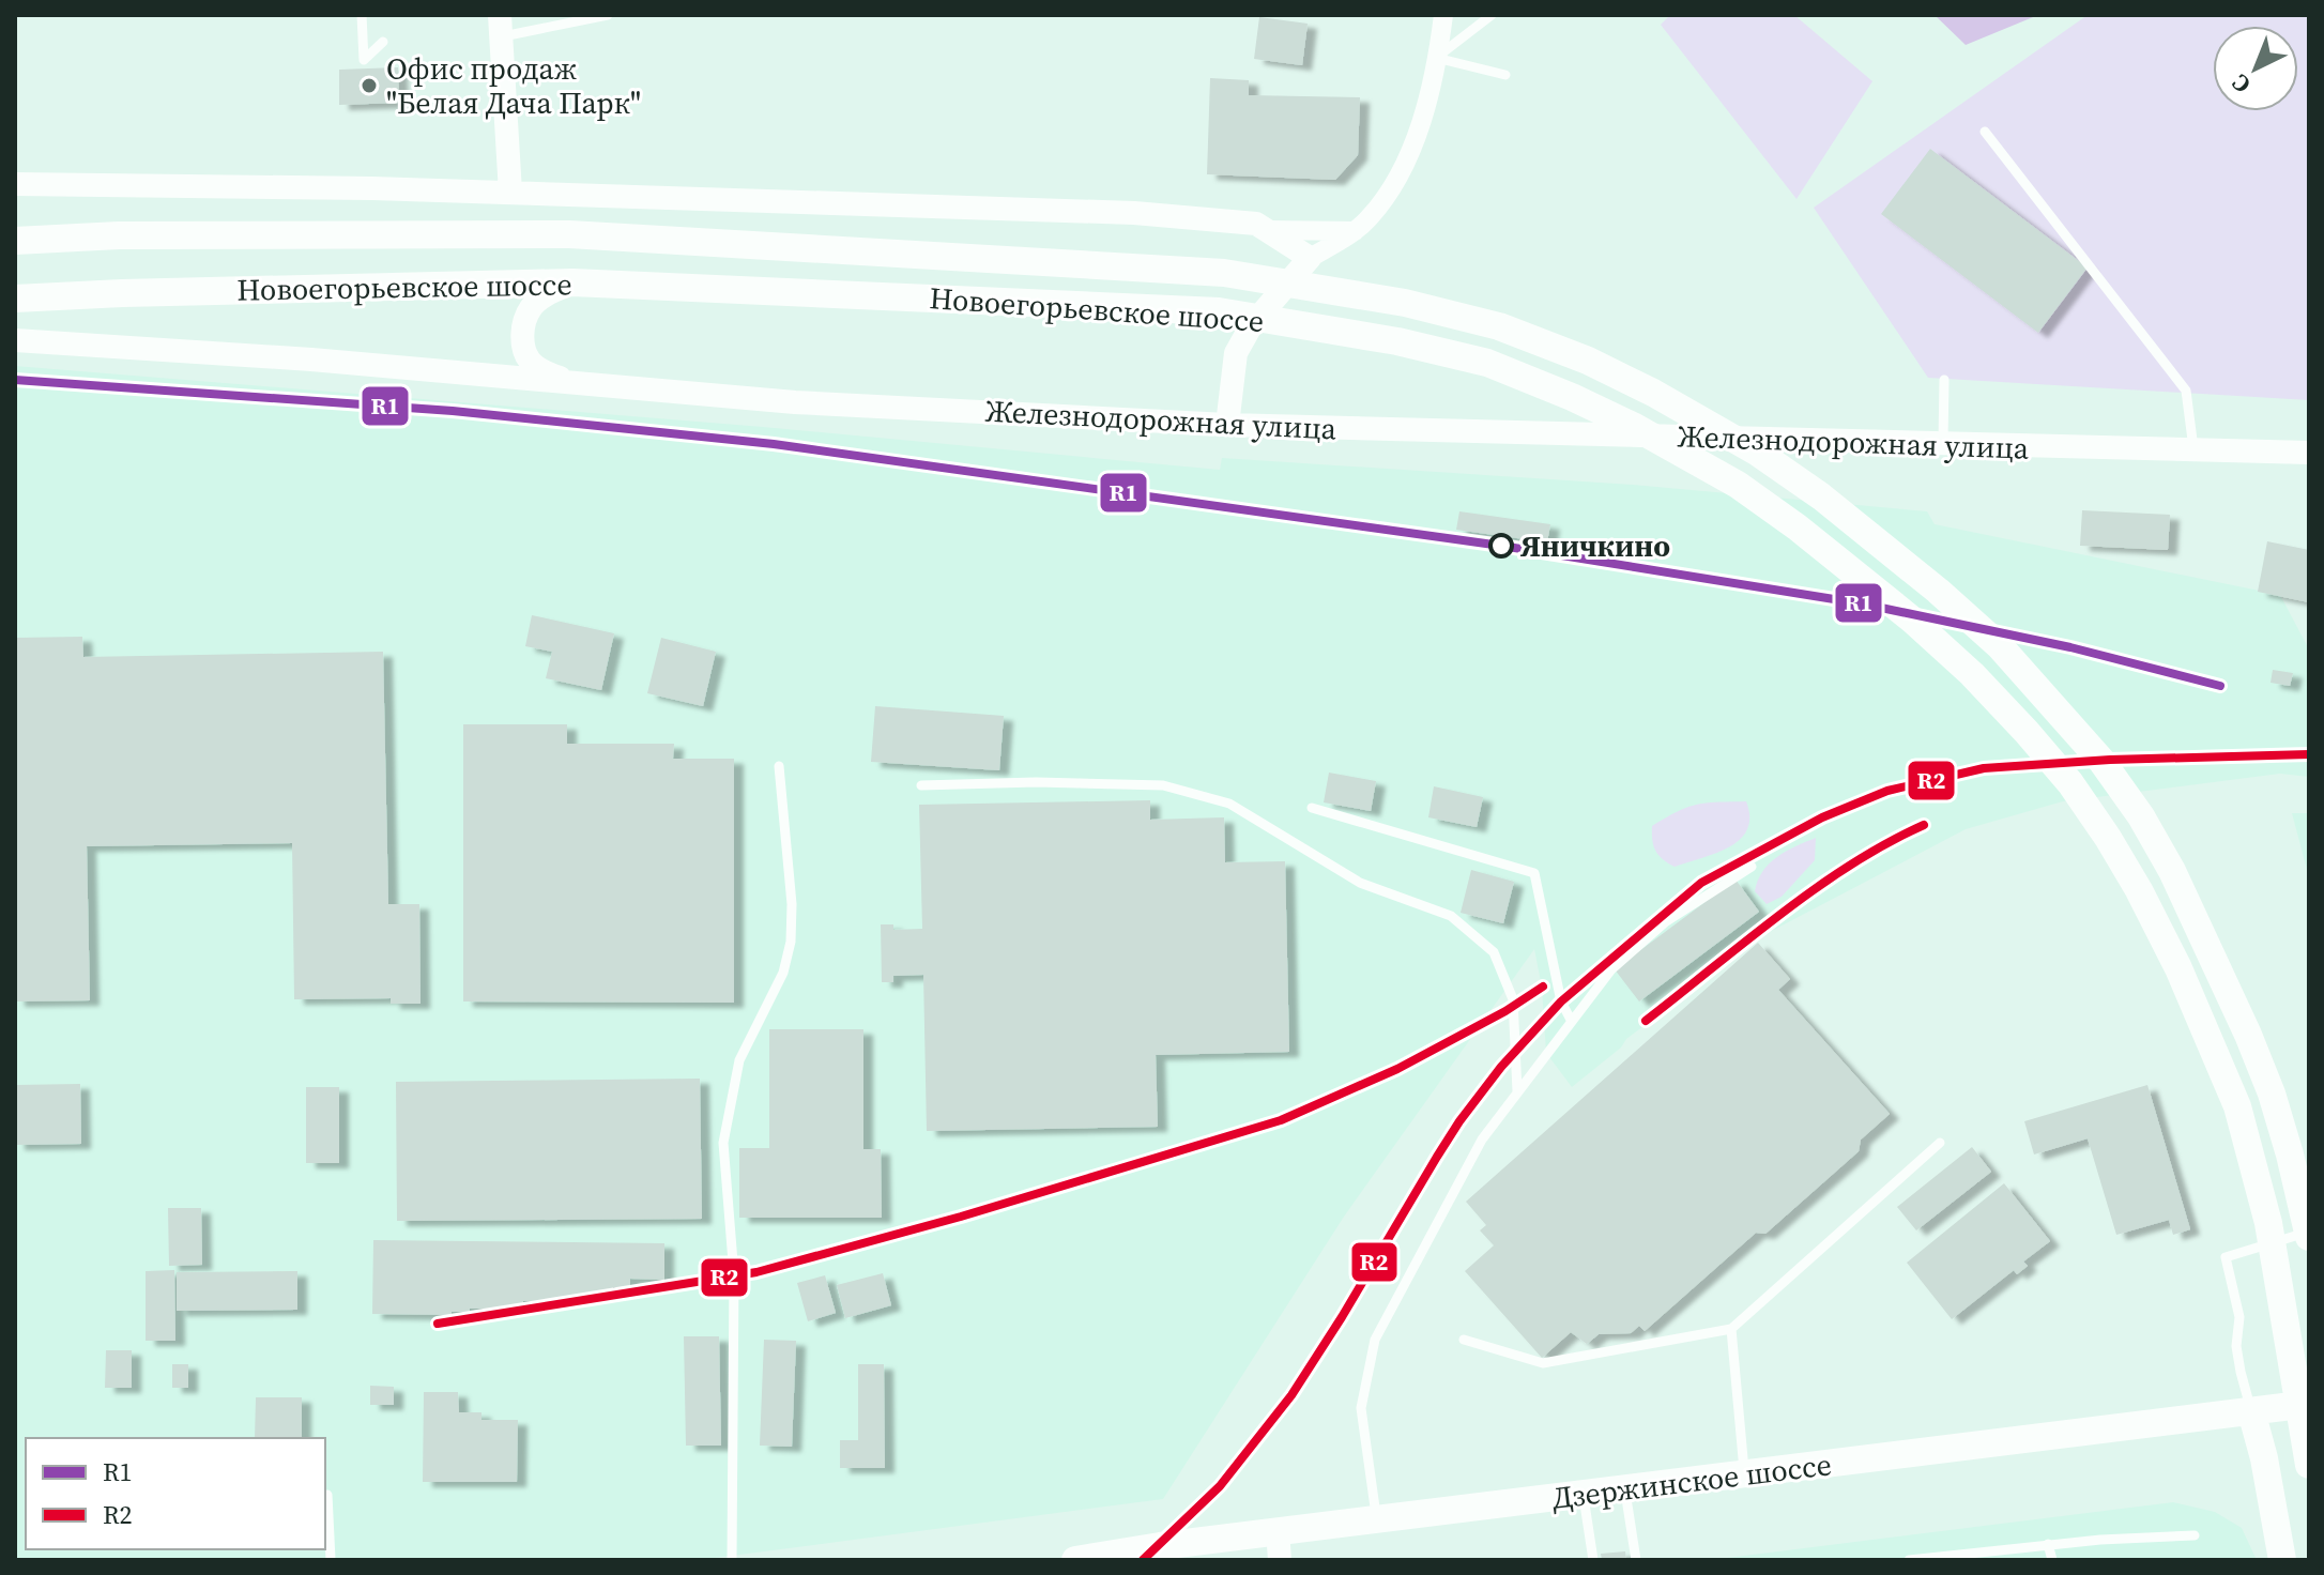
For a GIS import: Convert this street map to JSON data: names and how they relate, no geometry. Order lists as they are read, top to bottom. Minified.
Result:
{"streets":{"main road":["Новоегорьевское шоссе","Дзержинское шоссе"],"street":["Железнодорожная улица"]},"places":["Офис продаж \"Белая Дача Парк\"","Яничкино"],"lines":["transit line R1","transit line R2"],"legend":["R1","R2"],"north":"bottom left"}
